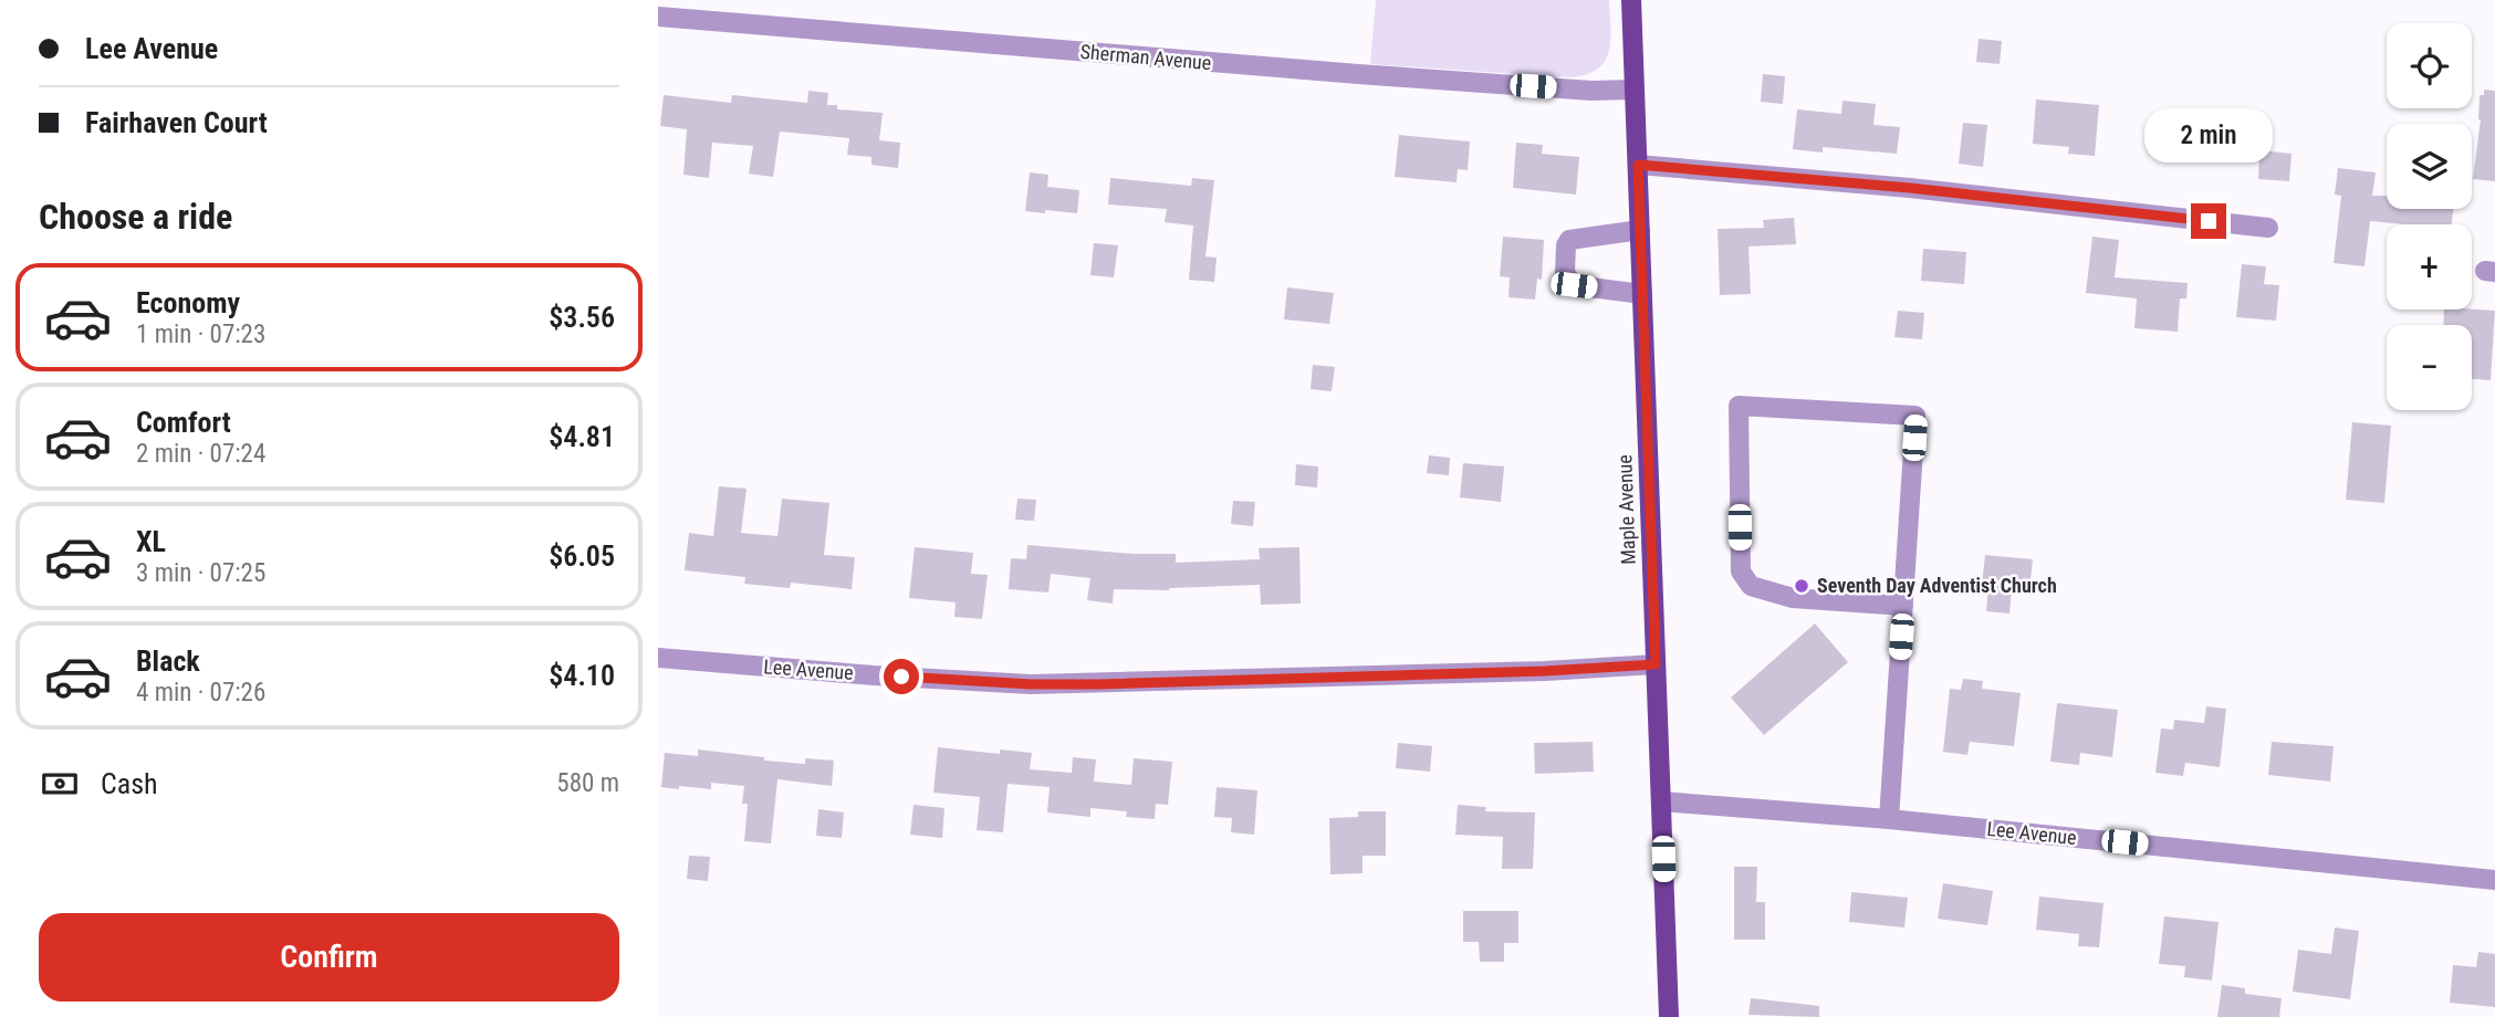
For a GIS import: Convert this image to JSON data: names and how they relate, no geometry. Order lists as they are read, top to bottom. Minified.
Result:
{"streets":{"main road":["Maple Avenue"],"street":["Sherman Avenue","Lee Avenue"]},"crossings":[["Sherman Avenue","Maple Avenue"],["Maple Avenue","Lee Avenue"]],"places":["Seventh Day Adventist Church"],"page":{"banner":["Lee Avenue","Fairhaven Court"],"map_buttons":["+","−"],"bubble":"2 min","heading":"Choose a ride","list":[{"name":"Economy","note":"1 min · 07:23","value":"$3.56"},{"name":"Comfort","note":"2 min · 07:24","value":"$4.81"},{"name":"XL","note":"3 min · 07:25","value":"$6.05"},{"name":"Black","note":"4 min · 07:26","value":"$4.10"}],"pay":["Cash","580 m"],"buttons":"Confirm"}}
